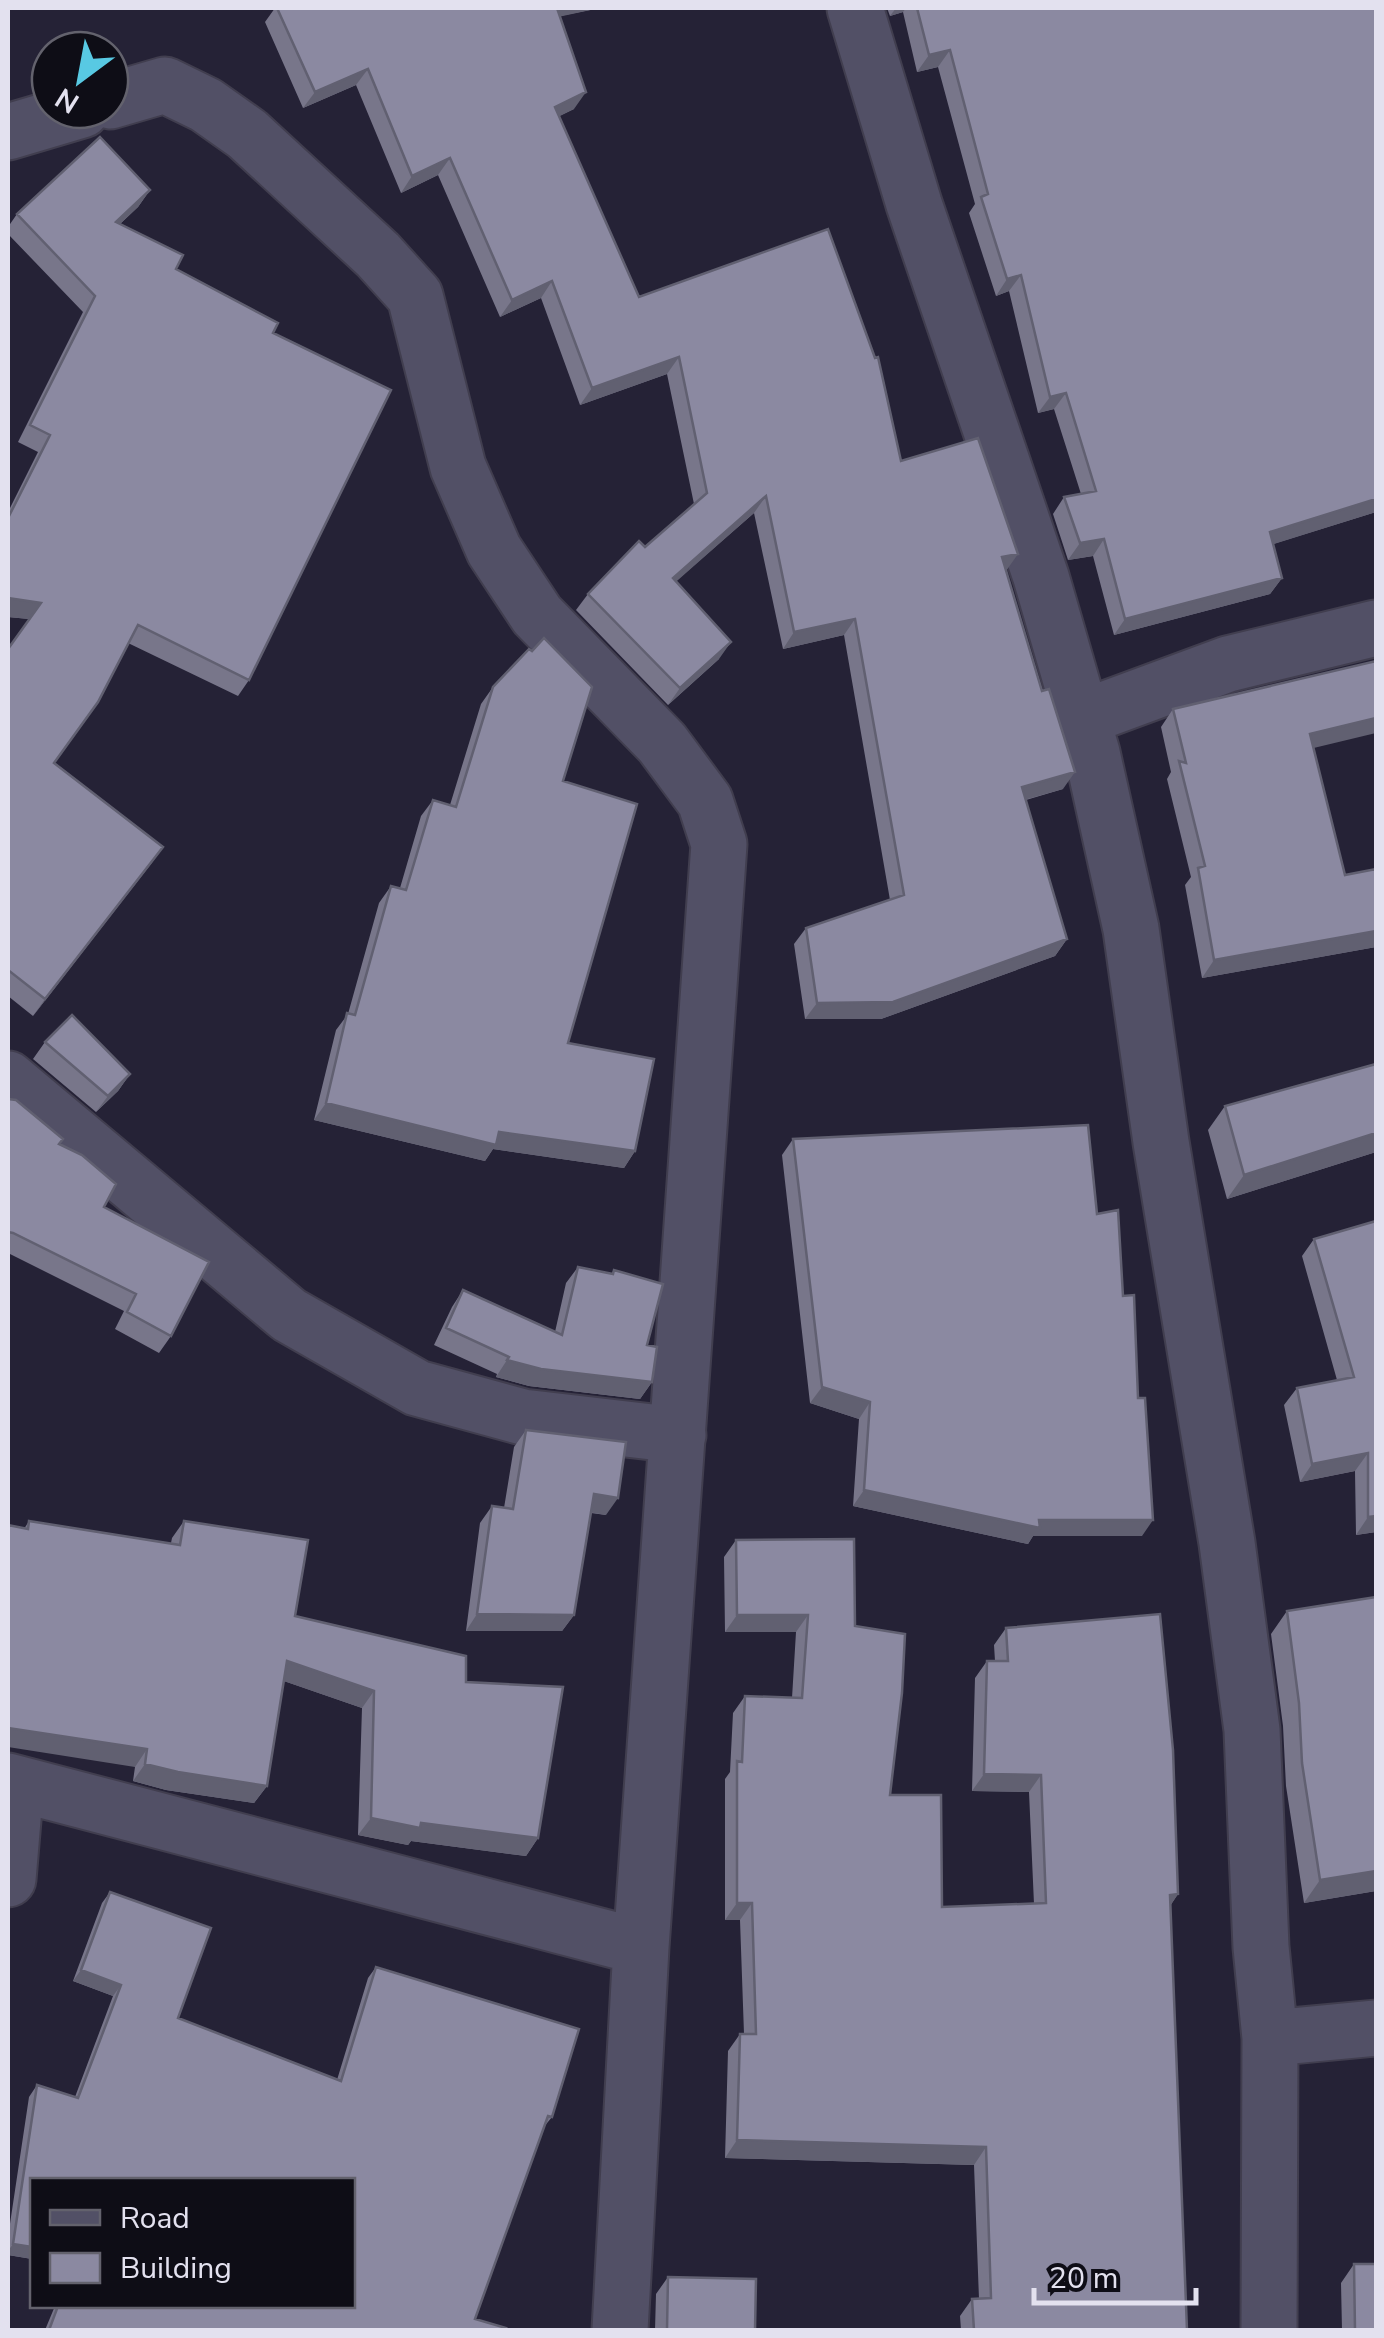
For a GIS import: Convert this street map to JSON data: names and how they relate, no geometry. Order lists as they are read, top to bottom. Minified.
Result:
{"legend":["Road","Building"],"scale_bar":"20 m","north":"bottom left"}
